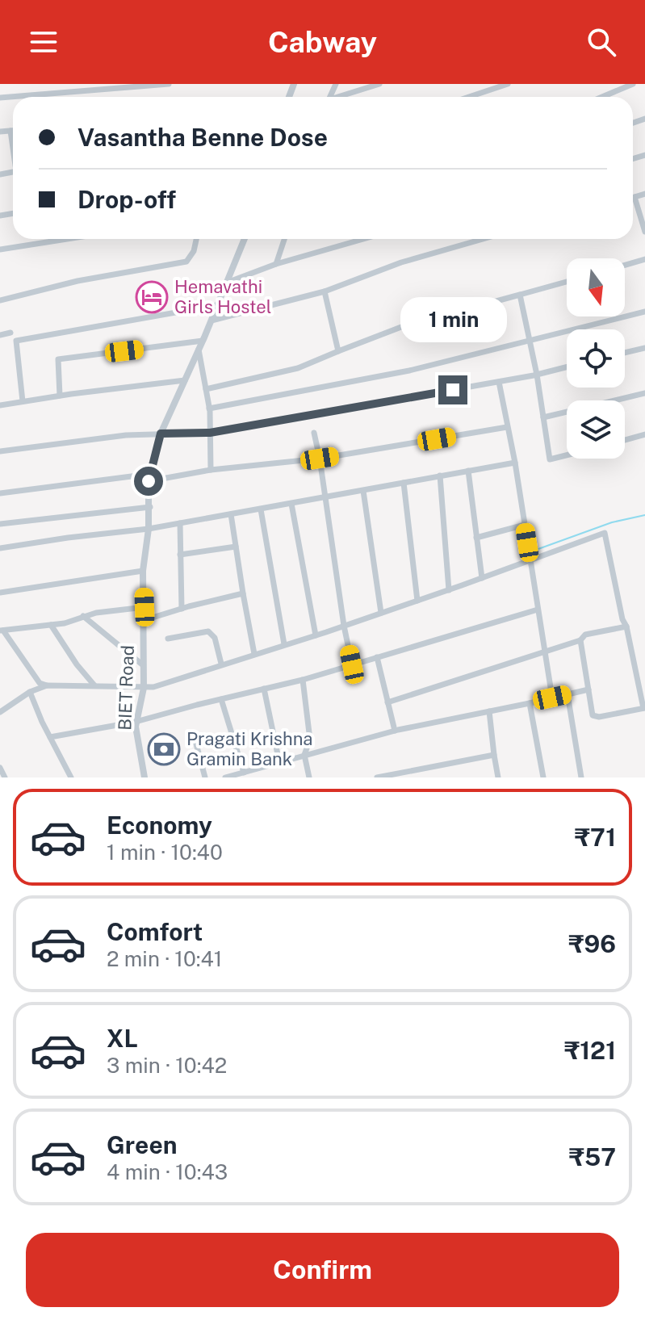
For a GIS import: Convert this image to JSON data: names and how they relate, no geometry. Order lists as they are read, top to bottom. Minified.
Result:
{"streets":{"street":["BIET Road"]},"places":{"hotel":["Hemavathi Girls Hostel"],"bank":["Pragati Krishna Gramin Bank"]},"north":"bottom","page":{"header":"Cabway","banner":["Vasantha Benne Dose","Drop-off"],"bubble":"1 min","list":[{"name":"Economy","note":"1 min · 10:40","value":"₹71"},{"name":"Comfort","note":"2 min · 10:41","value":"₹96"},{"name":"XL","note":"3 min · 10:42","value":"₹121"},{"name":"Green","note":"4 min · 10:43","value":"₹57"}],"buttons":"Confirm"}}
